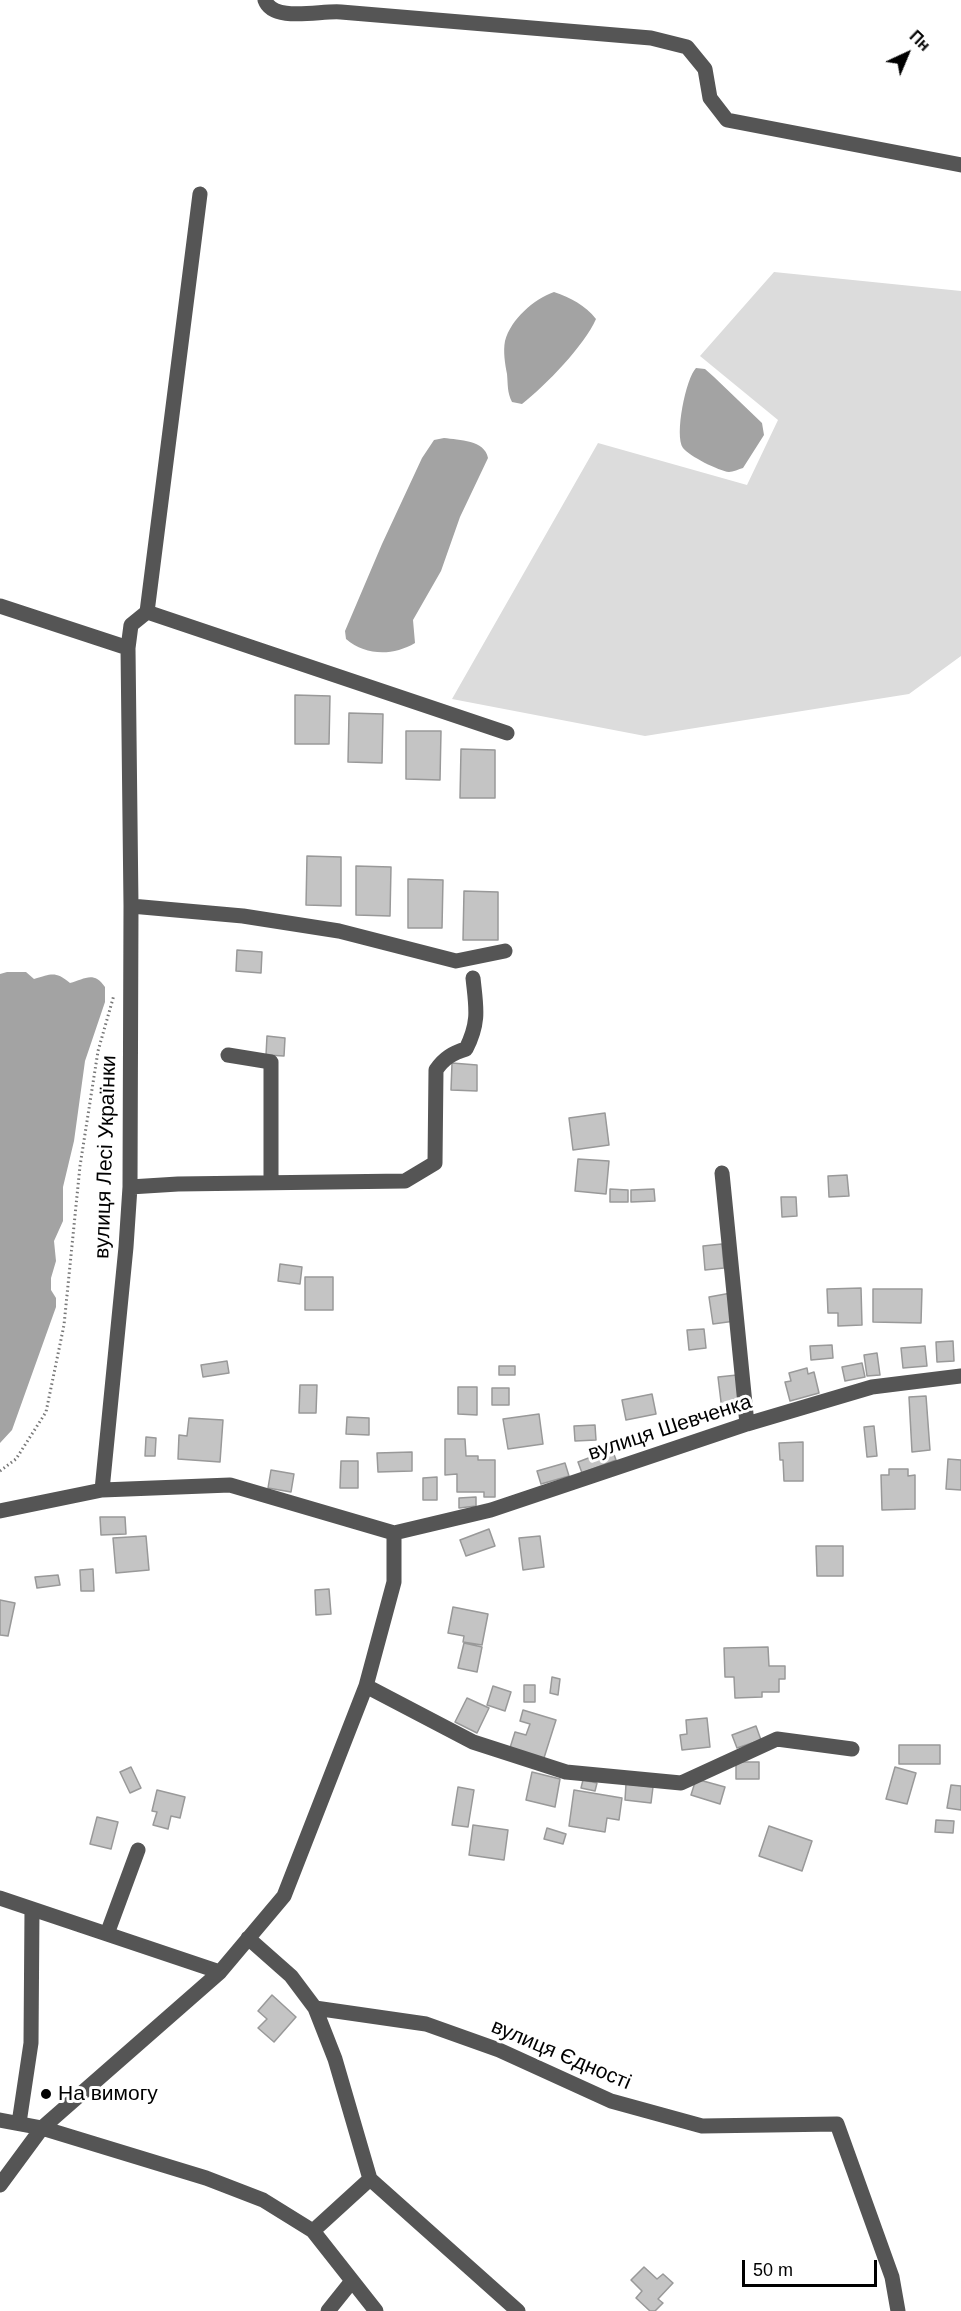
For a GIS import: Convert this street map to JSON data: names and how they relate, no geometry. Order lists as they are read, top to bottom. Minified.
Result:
{"streets":{"street":["вулиця Лесі Українки","вулиця Шевченка","вулиця Єдності"]},"crossings":[["вулиця Лесі Українки","вулиця Шевченка"]],"places":["На вимогу"],"scale_bar":"50 m","north":"top right"}
